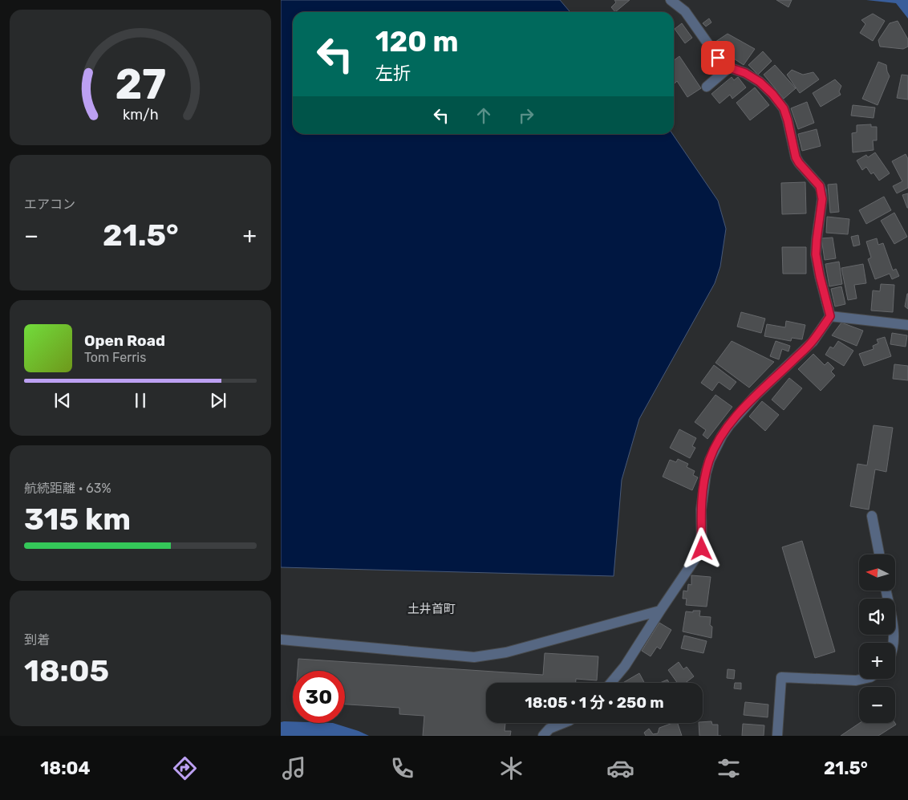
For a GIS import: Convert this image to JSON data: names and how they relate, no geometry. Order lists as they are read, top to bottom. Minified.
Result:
{"districts":["土井首町"],"north":"left","page":{"turn":["120 m","左折"],"tile":["エアコン",["航続距離 · 63%","315 km"],["到着","18:05"]],"heat":["−","21.5°","+"],"song":["Open Road","Tom Ferris"],"map_buttons":["+","−"],"limit":"30","trip":"18:05 · 1 分 · 250 m","tabs":["18:04","21.5°"],"gauge":["27","km/h"]}}
